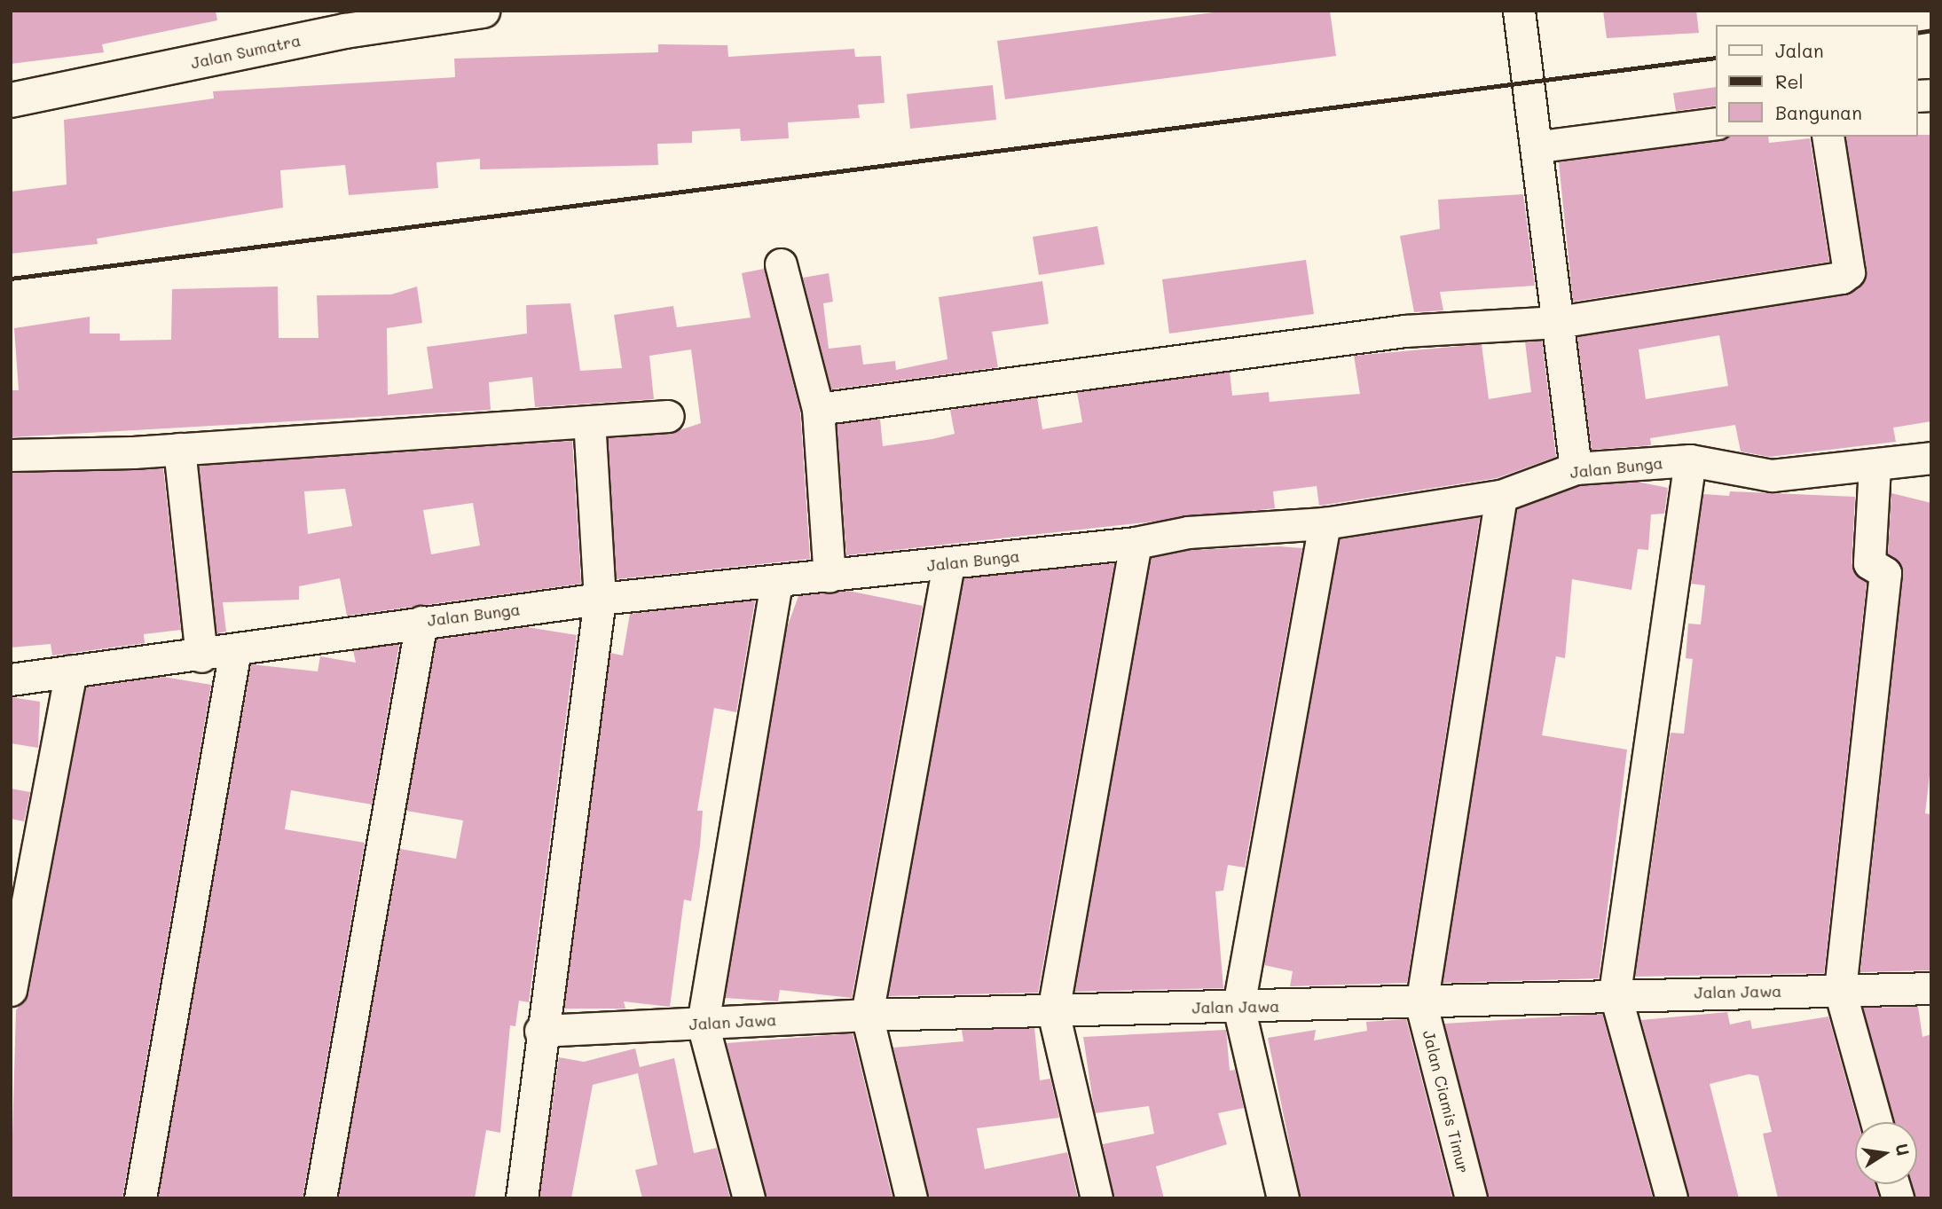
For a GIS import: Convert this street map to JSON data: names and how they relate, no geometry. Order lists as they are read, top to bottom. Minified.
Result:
{"streets":{"highway":["Jalan Sumatra"],"street":["Jalan Bunga","Jalan Jawa","Jalan Ciamis Timur"]},"crossings":[["Jalan Jawa","Jalan Ciamis Timur"]],"legend":["Jalan","Rel","Bangunan"],"north":"right"}
